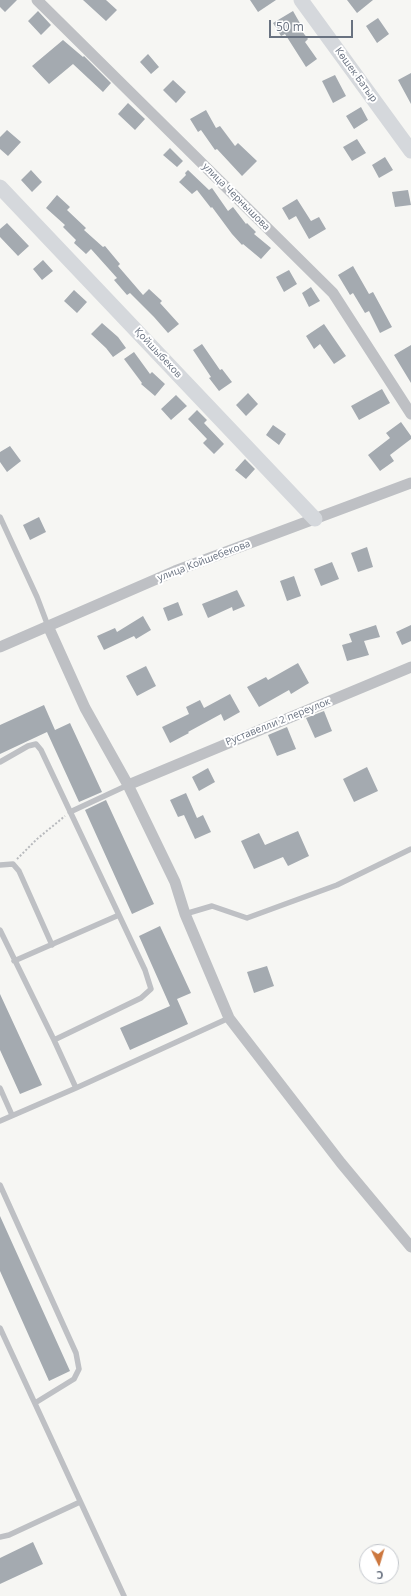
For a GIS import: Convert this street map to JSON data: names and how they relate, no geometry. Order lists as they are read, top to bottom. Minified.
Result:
{"streets":{"street":["Көшек Батыр","улица Чернышова","Қойшыбеков","улица Койшебекова","Руставелли 2 переулок"]},"crossings":[["Қойшыбеков","улица Койшебекова"]],"scale_bar":"50 m","north":"bottom"}
